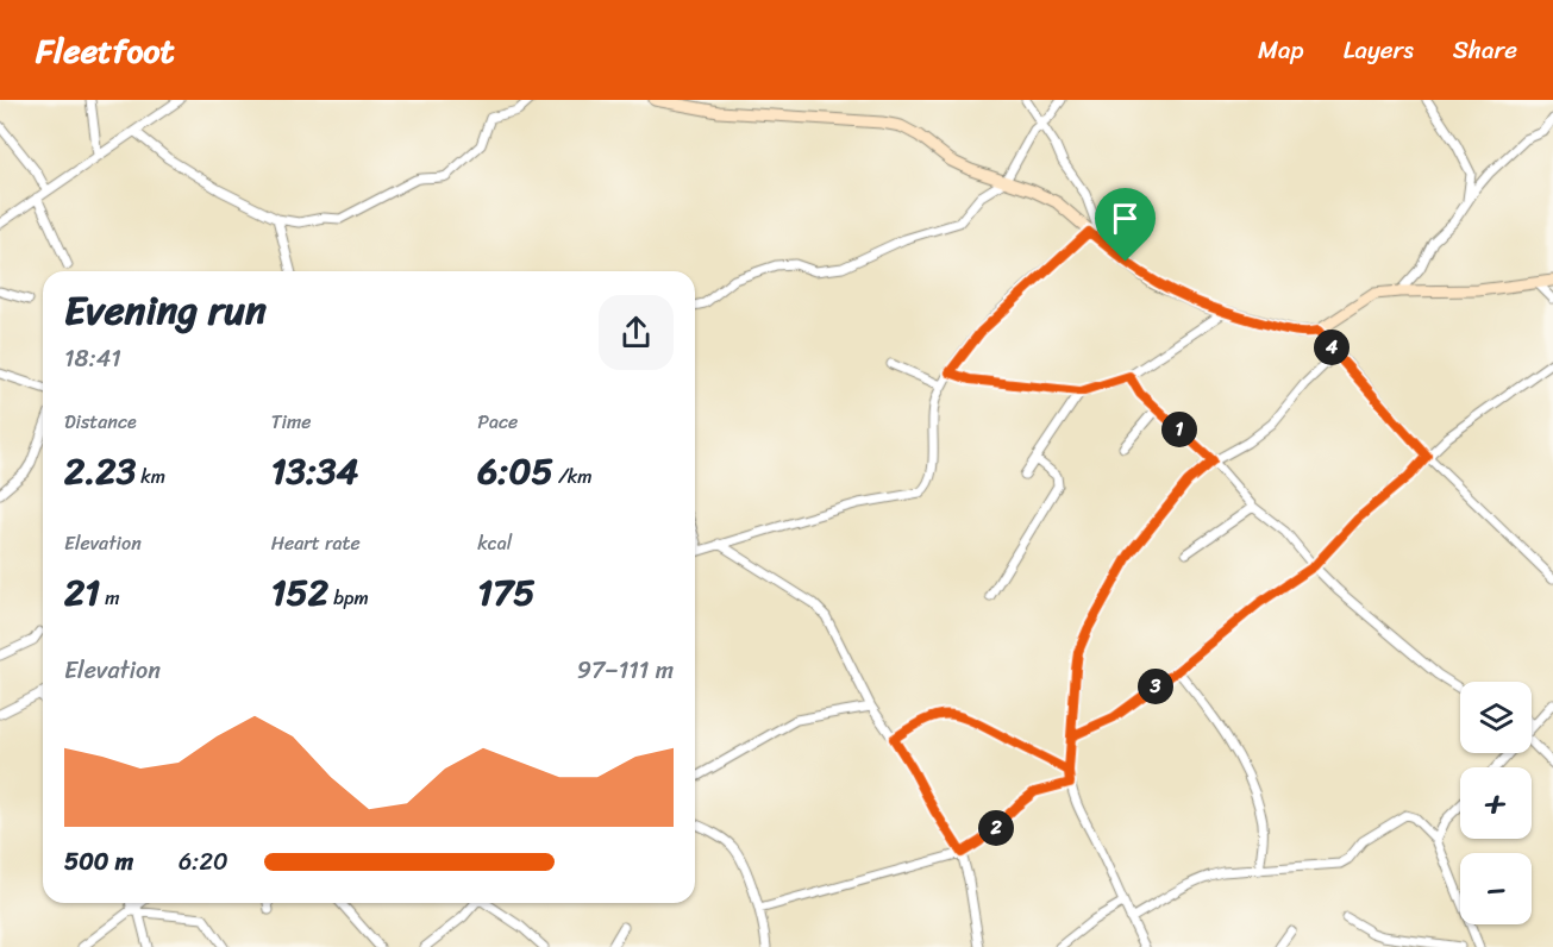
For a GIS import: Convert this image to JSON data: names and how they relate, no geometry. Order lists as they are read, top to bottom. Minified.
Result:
{"page":{"header":"Fleetfoot","nav":["Map","Layers","Share"],"heading":["Evening run","18:41"],"pins":["4","1","3","2"],"stats":[["Distance","2.23 km"],["Time","13:34"],["Pace","6:05 /km"],["Elevation","21 m"],["Heart rate","152 bpm"],["kcal","175"]],"chart":["Elevation","97–111 m"],"map_buttons":["+","−"],"list":[{"name":"500 m","note":"6:20"}]}}
